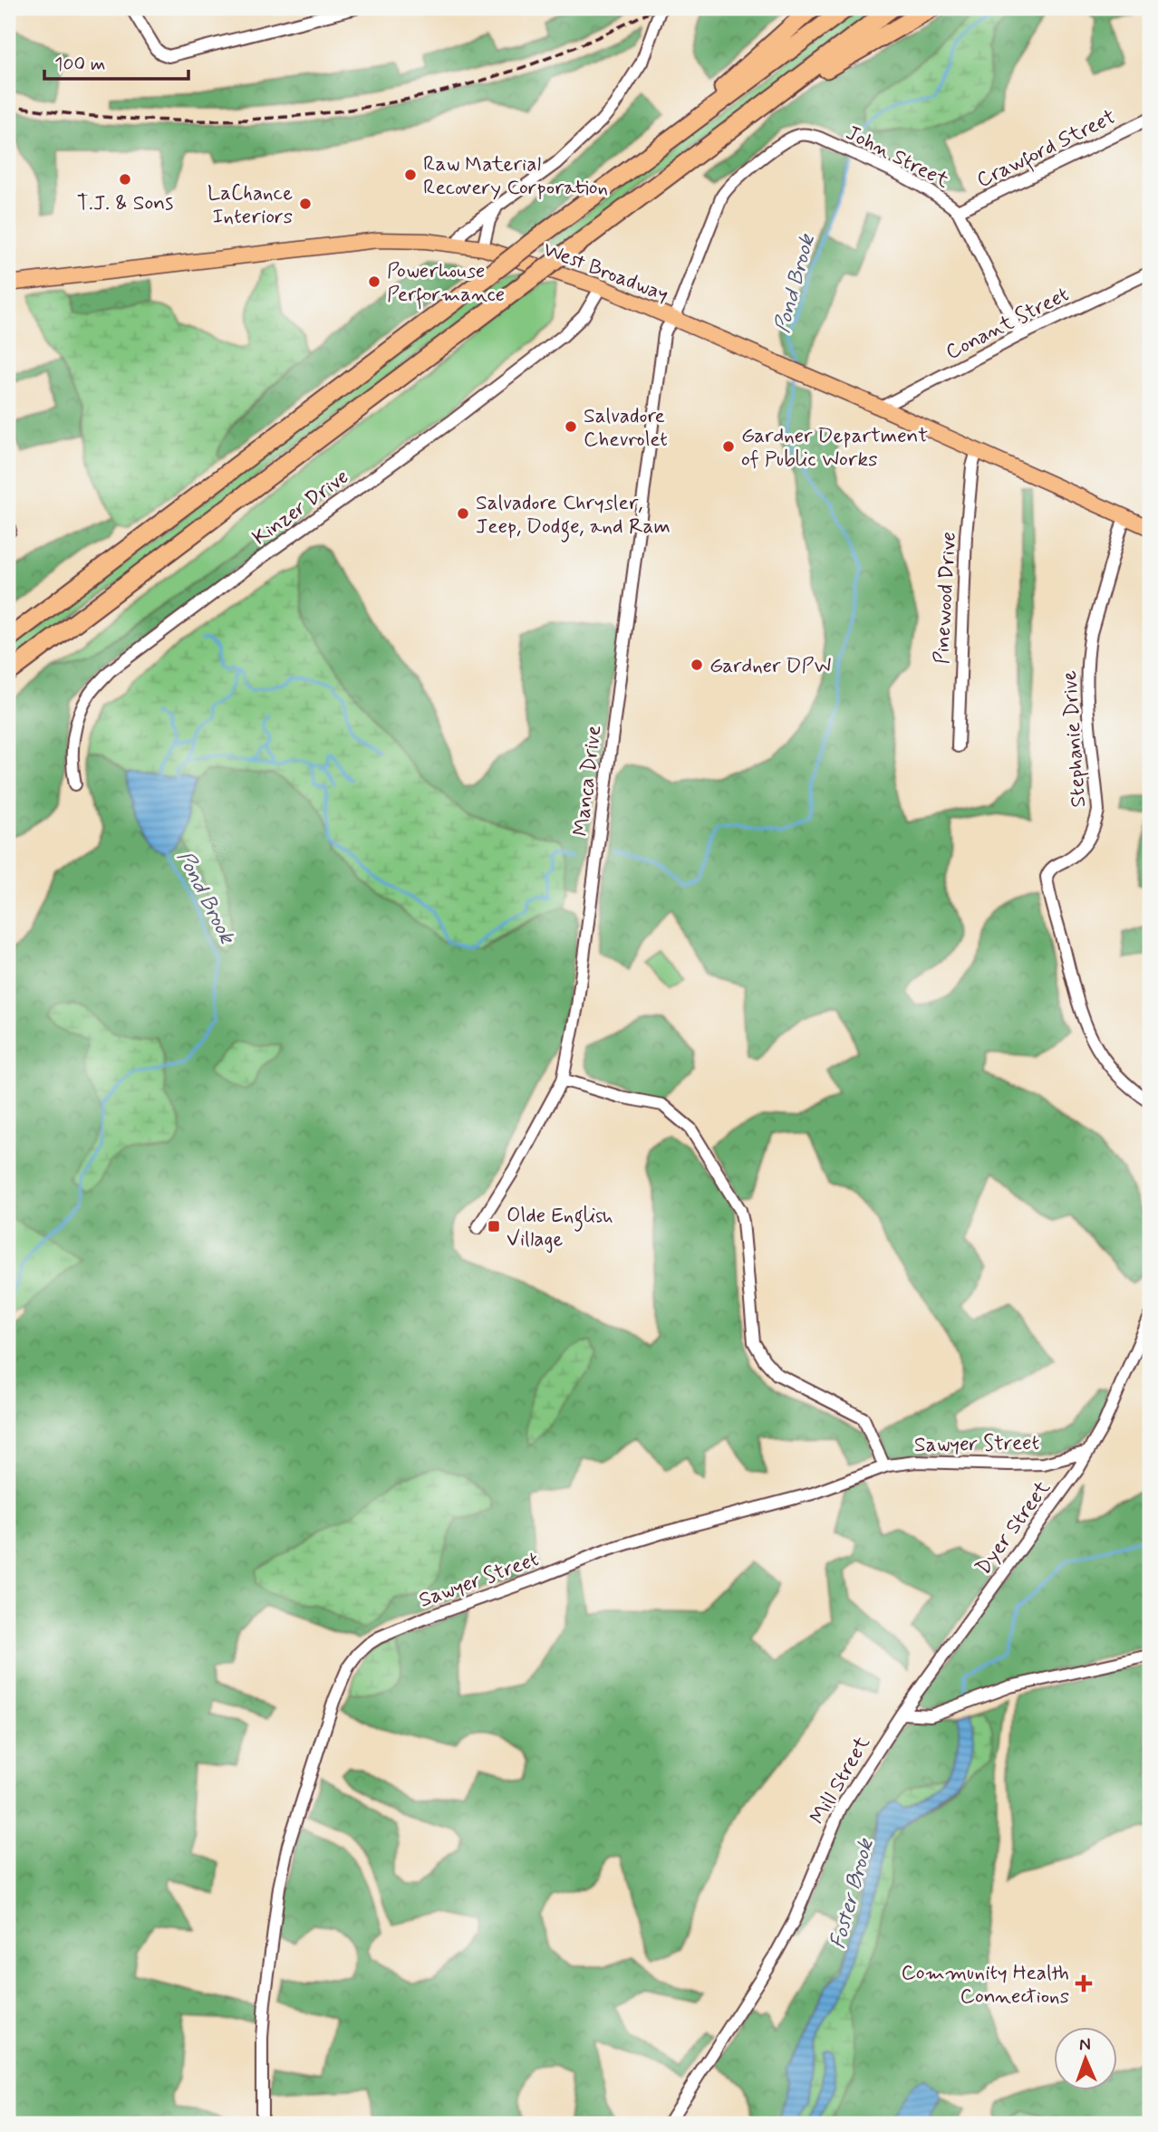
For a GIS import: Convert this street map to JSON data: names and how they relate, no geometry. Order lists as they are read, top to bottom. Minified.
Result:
{"streets":{"main road":["West Broadway"],"street":["Crawford Street","John Street","Conant Street","Kinzer Drive","Pinewood Drive","Stephanie Drive","Manca Drive","Sawyer Street","Dyer Street","Mill Street"]},"crossings":[["Crawford Street","John Street"],["John Street","Manca Drive"],["West Broadway","Conant Street"],["West Broadway","Kinzer Drive"],["West Broadway","Pinewood Drive"],["West Broadway","Stephanie Drive"],["West Broadway","Manca Drive"],["Sawyer Street","Dyer Street"],["Dyer Street","Mill Street"]],"water":["Pond Brook","Foster Brook"],"places":{"other":["Raw Material Recovery Corporation","T.J. & Sons","LaChance Interiors","Powerhouse Performance","Salvadore Chevrolet","Gardner Department of Public Works","Salvadore Chrysler, Jeep, Dodge, and Ram","Gardner DPW"],"transit":["Olde English Village"],"health":["Community Health Connections"]},"scale_bar":"100 m","north":"top"}
